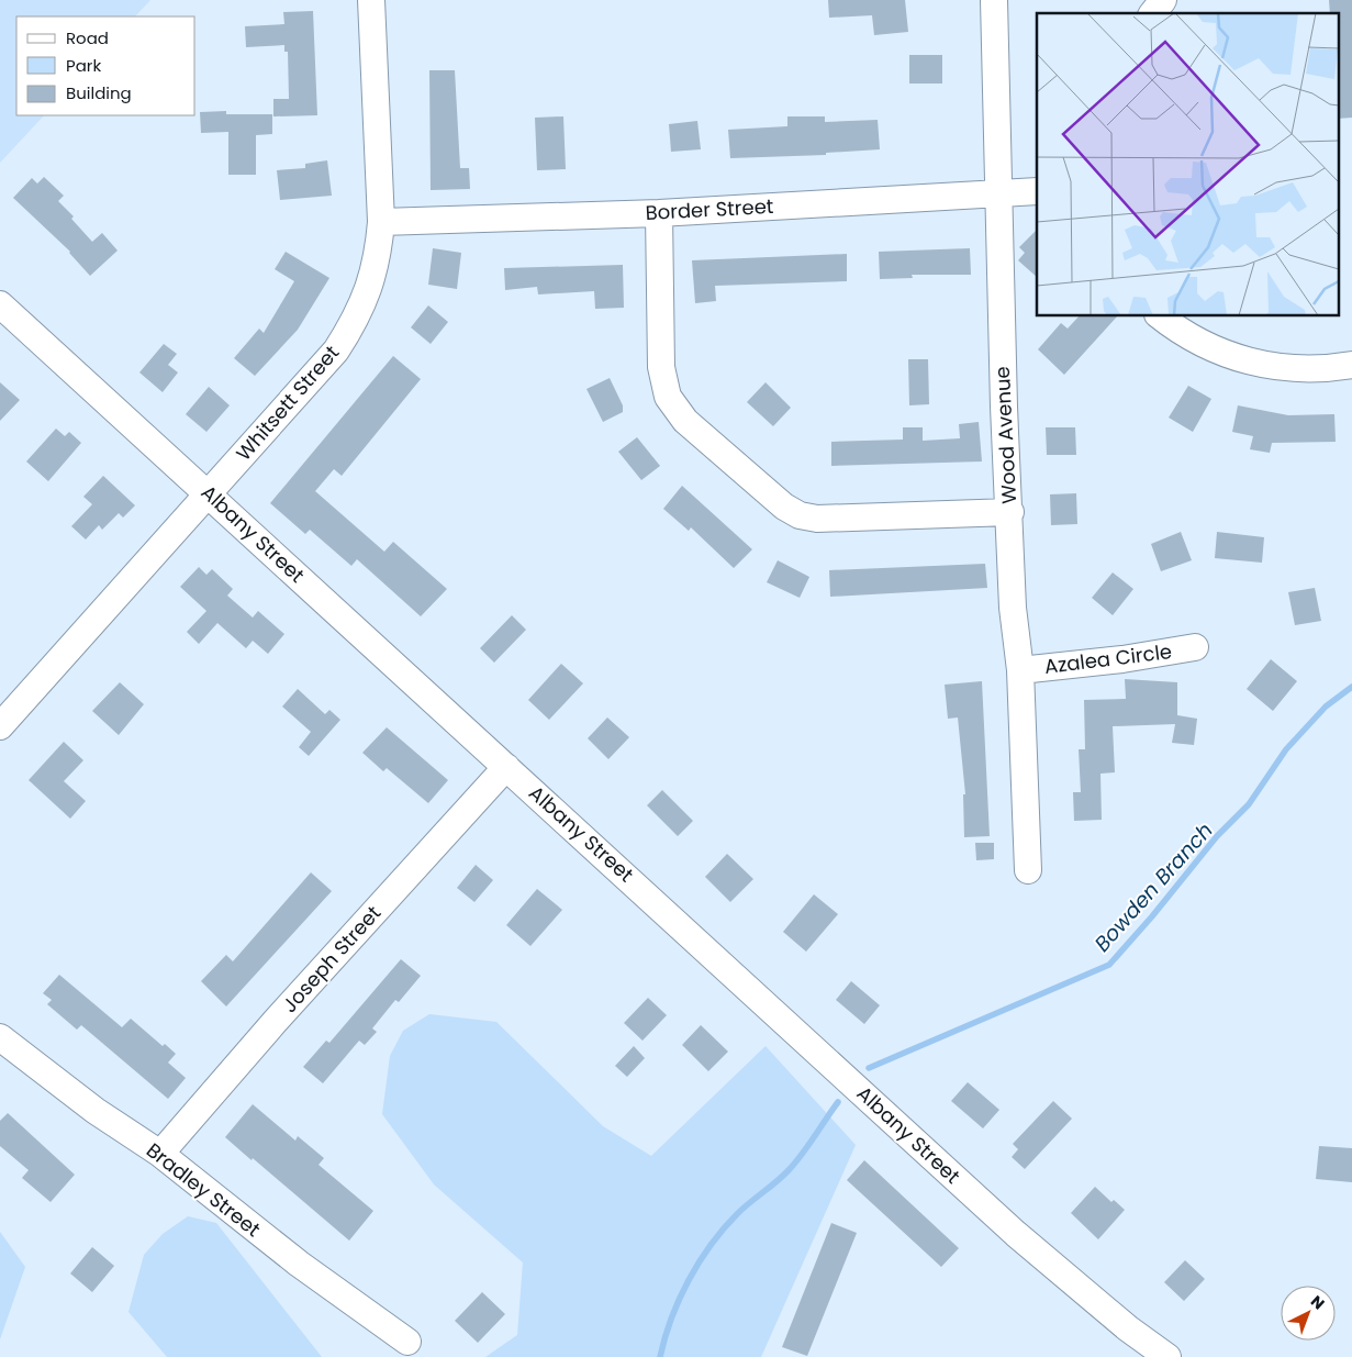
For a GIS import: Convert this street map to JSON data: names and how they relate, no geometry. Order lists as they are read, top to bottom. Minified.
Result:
{"streets":{"street":["Border Street","Whitsett Street","Wood Avenue","Albany Street","Azalea Circle","Joseph Street","Bradley Street"]},"crossings":[["Border Street","Whitsett Street"],["Border Street","Wood Avenue"],["Whitsett Street","Albany Street"],["Wood Avenue","Azalea Circle"],["Albany Street","Joseph Street"],["Joseph Street","Bradley Street"]],"water":["Bowden Branch"],"legend":["Road","Park","Building"],"north":"top right"}
